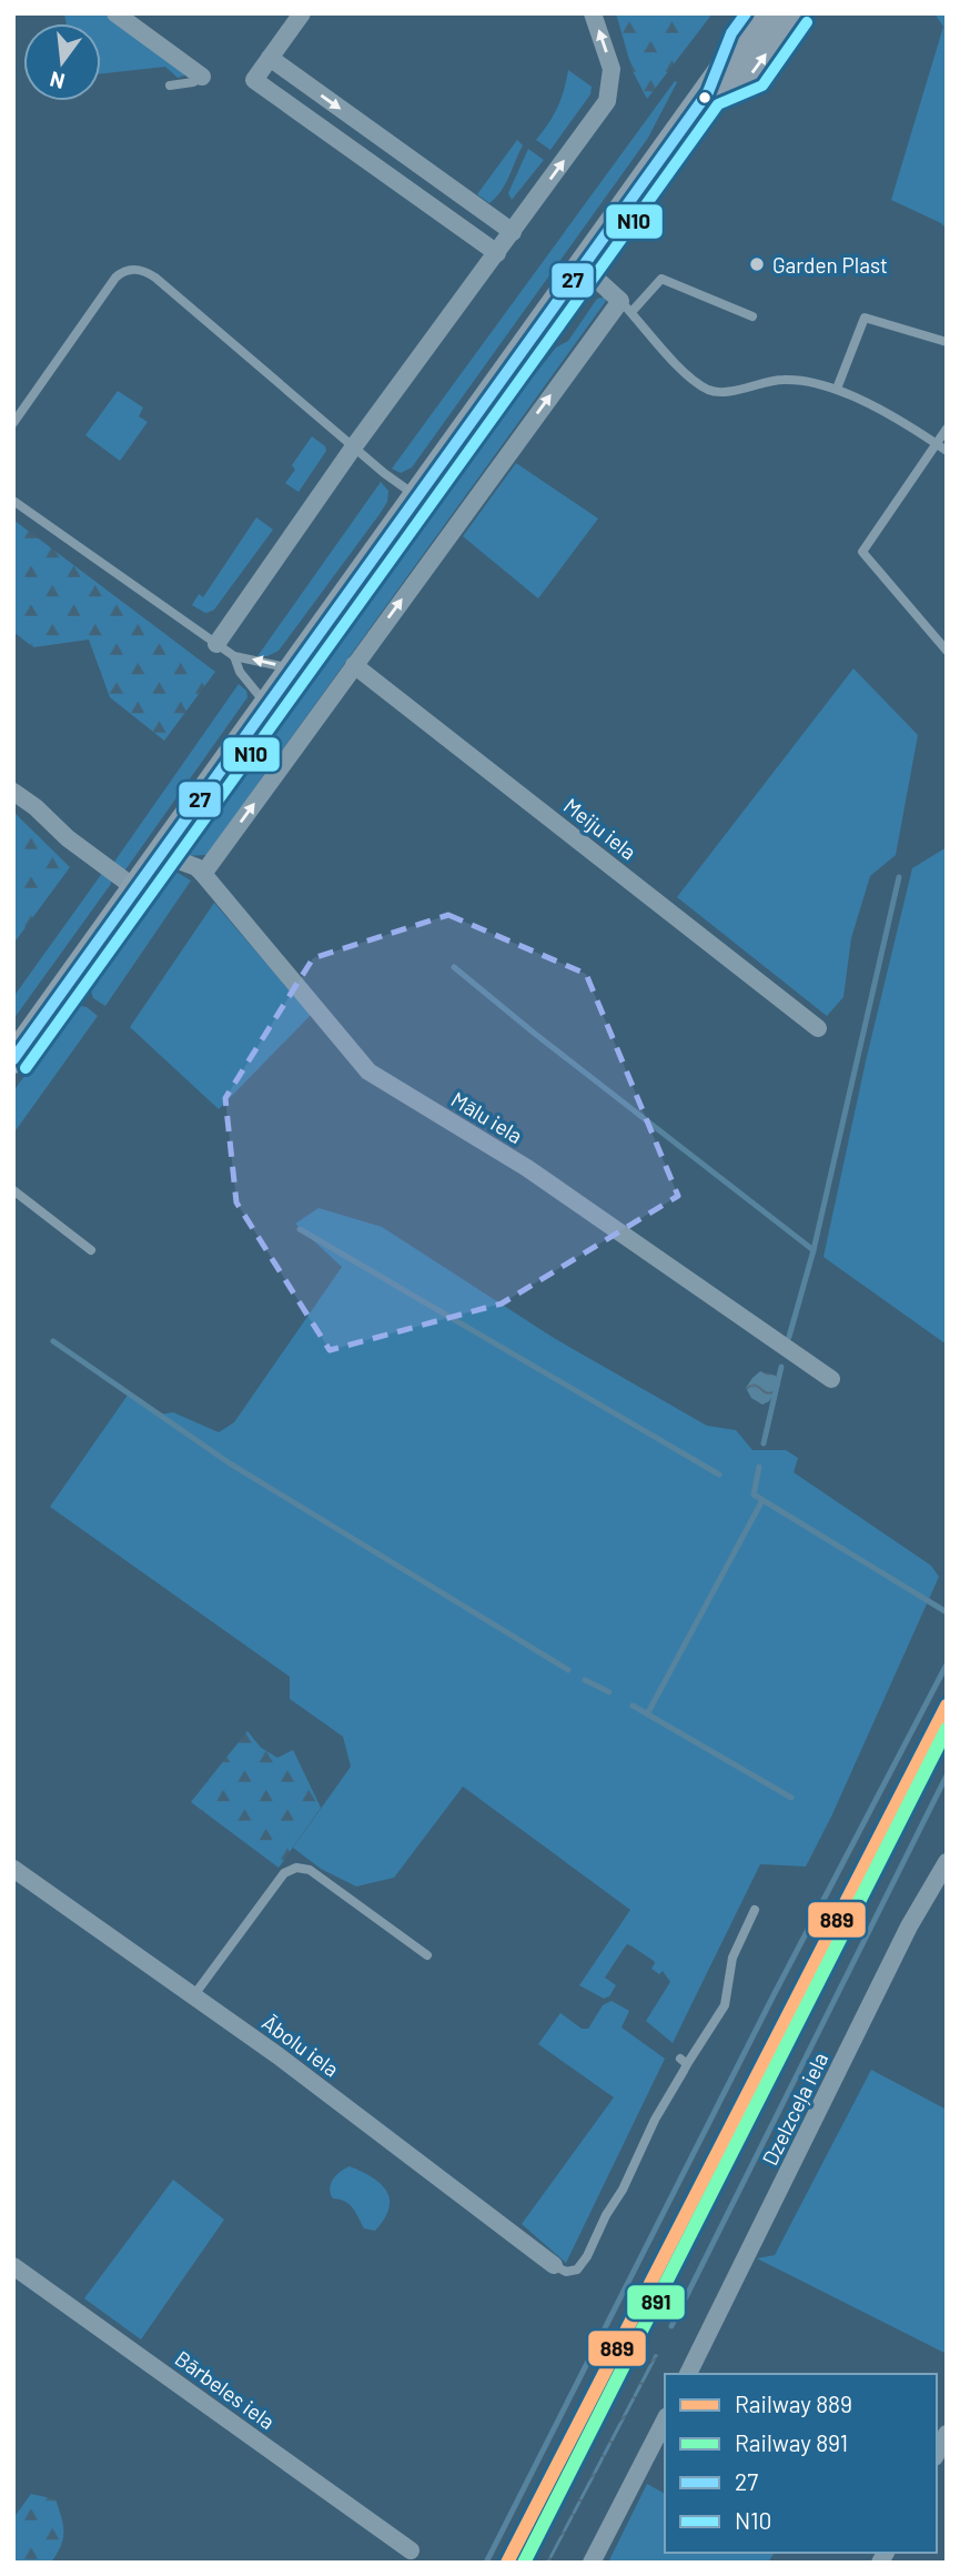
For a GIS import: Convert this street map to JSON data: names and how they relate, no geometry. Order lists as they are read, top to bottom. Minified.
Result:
{"streets":{"street":["Meiju iela","Mālu iela","Ābolu iela","Dzelzceļa iela","Bārbeles iela"]},"places":["Garden Plast"],"lines":["transit line 27","transit line N10","rail line 889","rail line 891"],"legend":["Railway 889","Railway 891","27","N10"],"north":"bottom"}
